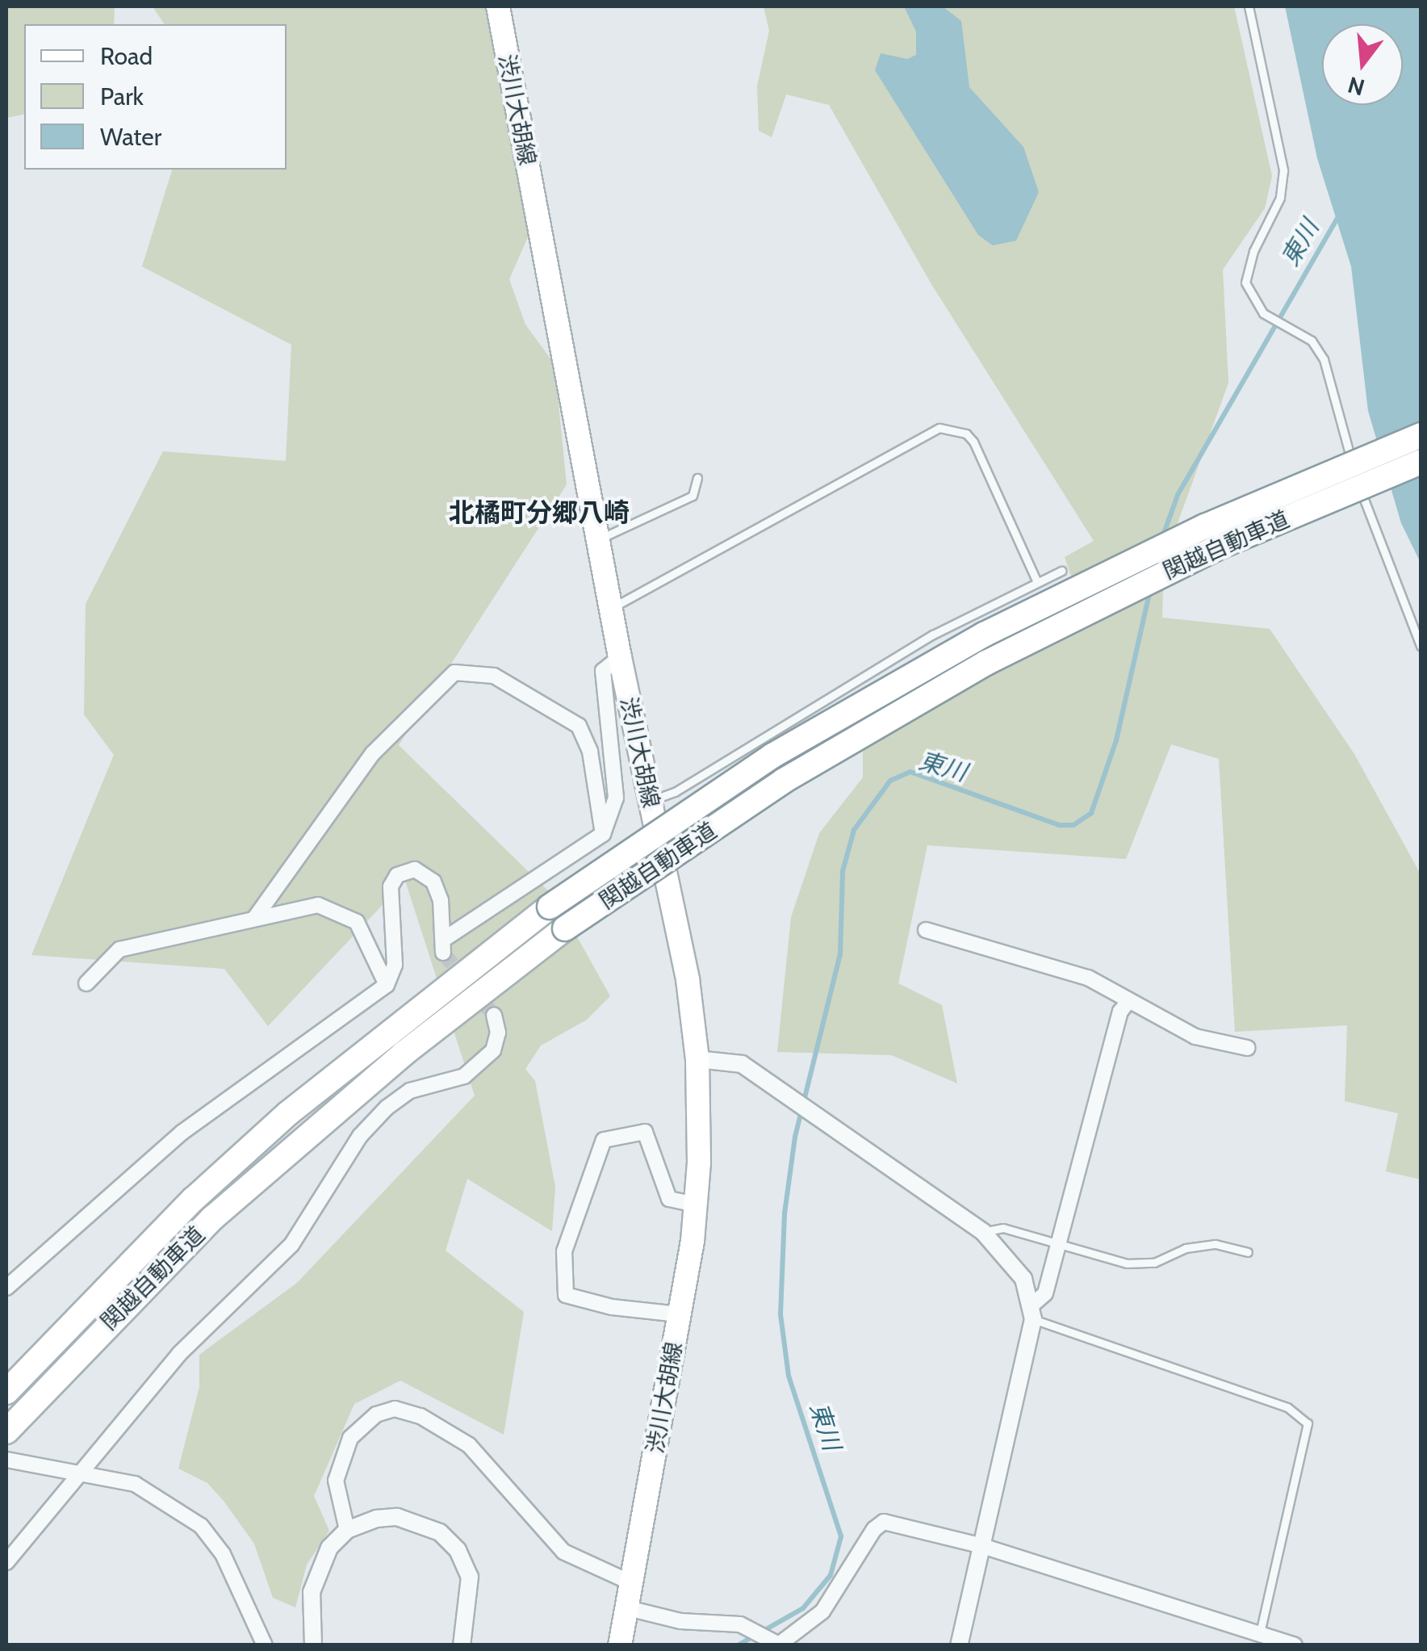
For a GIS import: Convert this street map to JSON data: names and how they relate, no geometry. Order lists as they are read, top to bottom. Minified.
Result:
{"streets":{"highway":["関越自動車道"],"main road":["渋川大胡線"]},"districts":["北橘町分郷八崎"],"water":["東川"],"legend":["Road","Park","Water"],"north":"bottom"}
